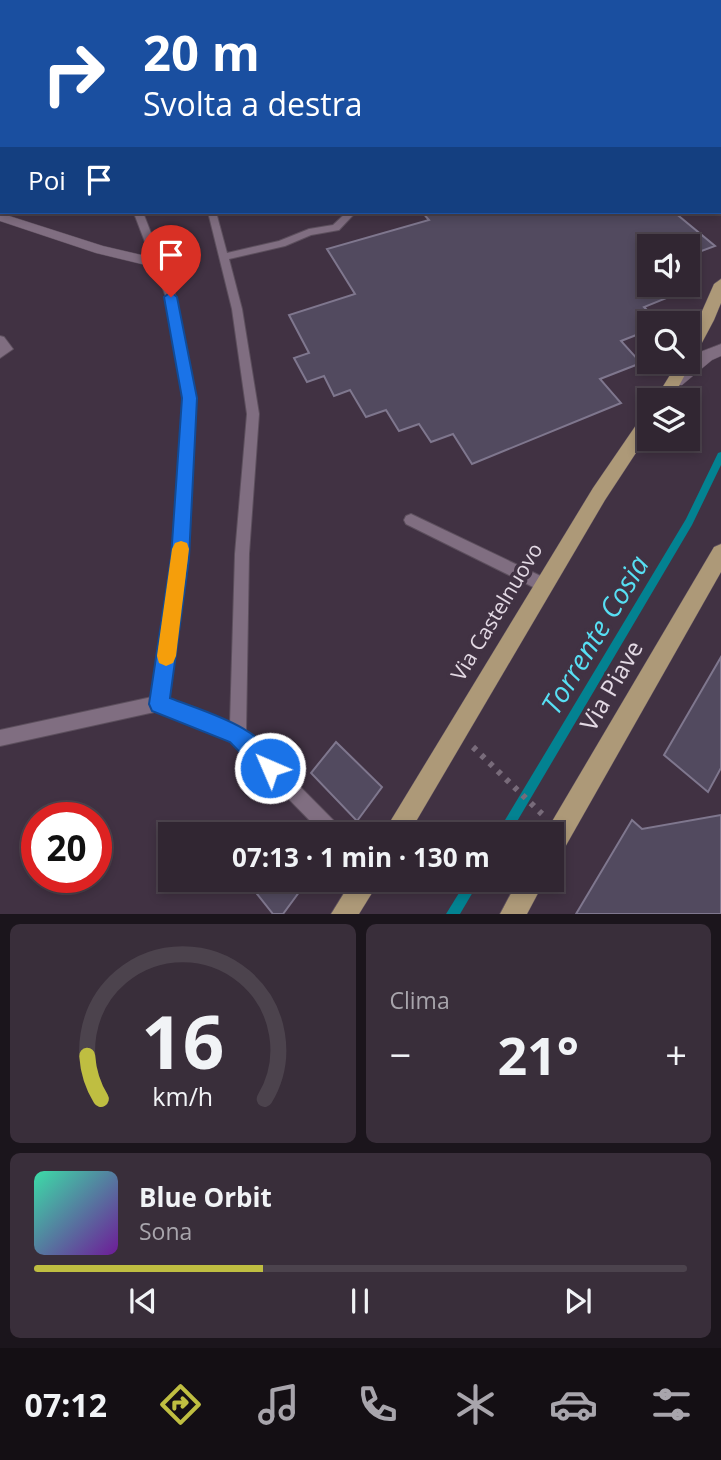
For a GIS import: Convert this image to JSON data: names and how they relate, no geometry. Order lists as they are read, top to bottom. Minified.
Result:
{"streets":{"main road":["Via Castelnuovo","Via Piave"]},"water":["Torrente Cosia"],"page":{"turn":["20 m","Svolta a destra"],"then":"Poi","limit":"20","trip":"07:13 · 1 min · 130 m","tile":"Clima","heat":["−","21°","+"],"song":["Blue Orbit","Sona"],"tabs":"07:12","gauge":["16","km/h"]}}
